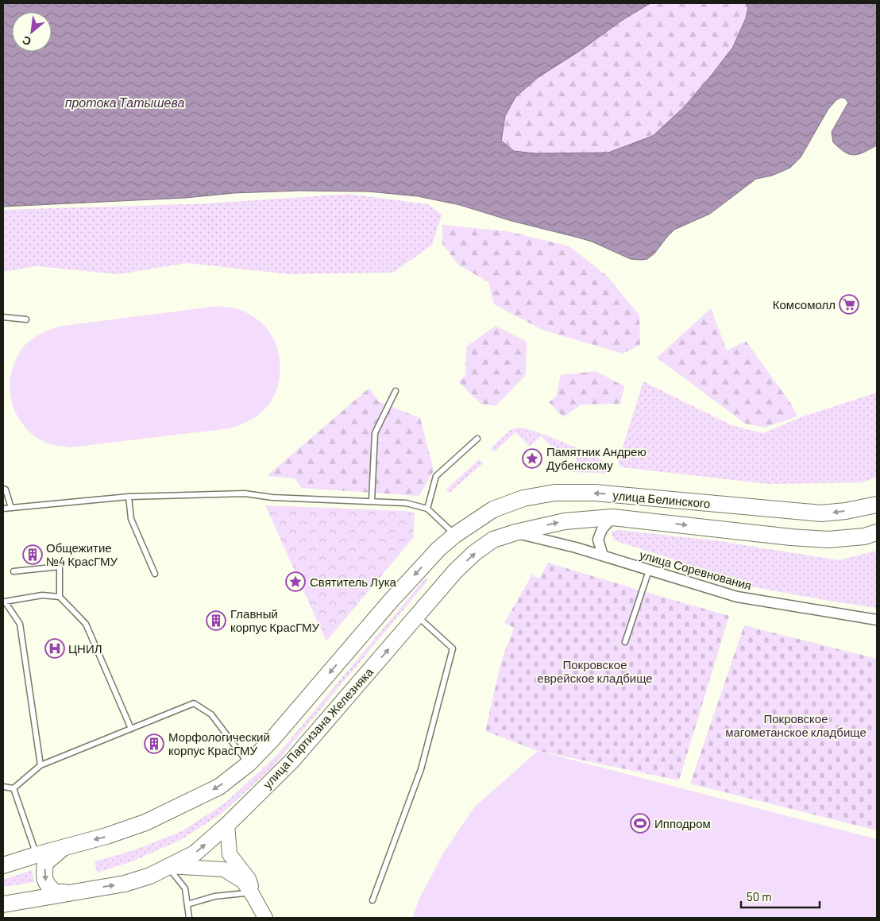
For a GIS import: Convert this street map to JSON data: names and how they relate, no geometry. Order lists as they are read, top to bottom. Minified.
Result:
{"streets":{"main road":["улица Белинского","улица Партизана Железняка"],"street":["улица Соревнования"]},"crossings":[["улица Белинского","улица Соревнования"],["улица Белинского","улица Партизана Железняка"],["улица Соревнования","улица Партизана Железняка"]],"water":["протока Татышева"],"parks":["Покровское еврейское кладбище","Покровское магометанское кладбище"],"places":{"supermarket":["Комсомолл"],"place":["Памятник Андрею Дубенскому","Святитель Лука"],"building":["Общежитие №4 КрасГМУ","Главный корпус КрасГМУ","Морфологический корпус КрасГМУ"],"hospital":["ЦНИЛ"],"sports":["Ипподром"]},"scale_bar":"50 m","north":"bottom left"}
